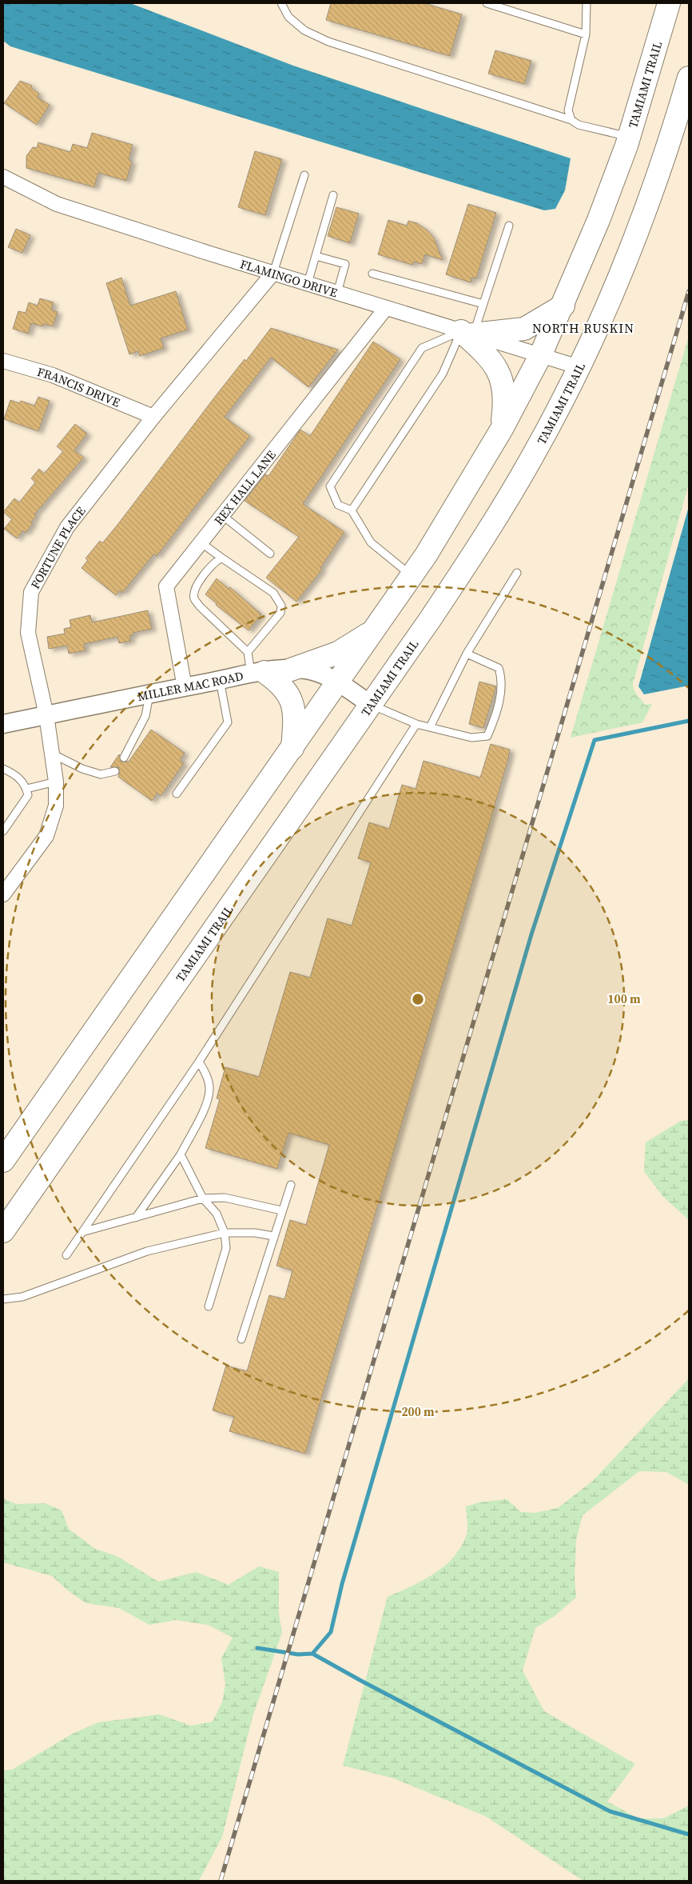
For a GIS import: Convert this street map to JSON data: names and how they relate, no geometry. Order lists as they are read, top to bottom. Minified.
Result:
{"streets":{"main road":["TAMIAMI TRAIL"],"street":["FLAMINGO DRIVE","FRANCIS DRIVE","REX HALL LANE","FORTUNE PLACE","MILLER MAC ROAD"]},"crossings":[["TAMIAMI TRAIL","FLAMINGO DRIVE"],["TAMIAMI TRAIL","MILLER MAC ROAD"],["FLAMINGO DRIVE","REX HALL LANE"],["FLAMINGO DRIVE","FORTUNE PLACE"],["FRANCIS DRIVE","FORTUNE PLACE"],["REX HALL LANE","MILLER MAC ROAD"],["FORTUNE PLACE","MILLER MAC ROAD"]],"districts":["NORTH RUSKIN"],"rings":["100 m","200 m"]}
